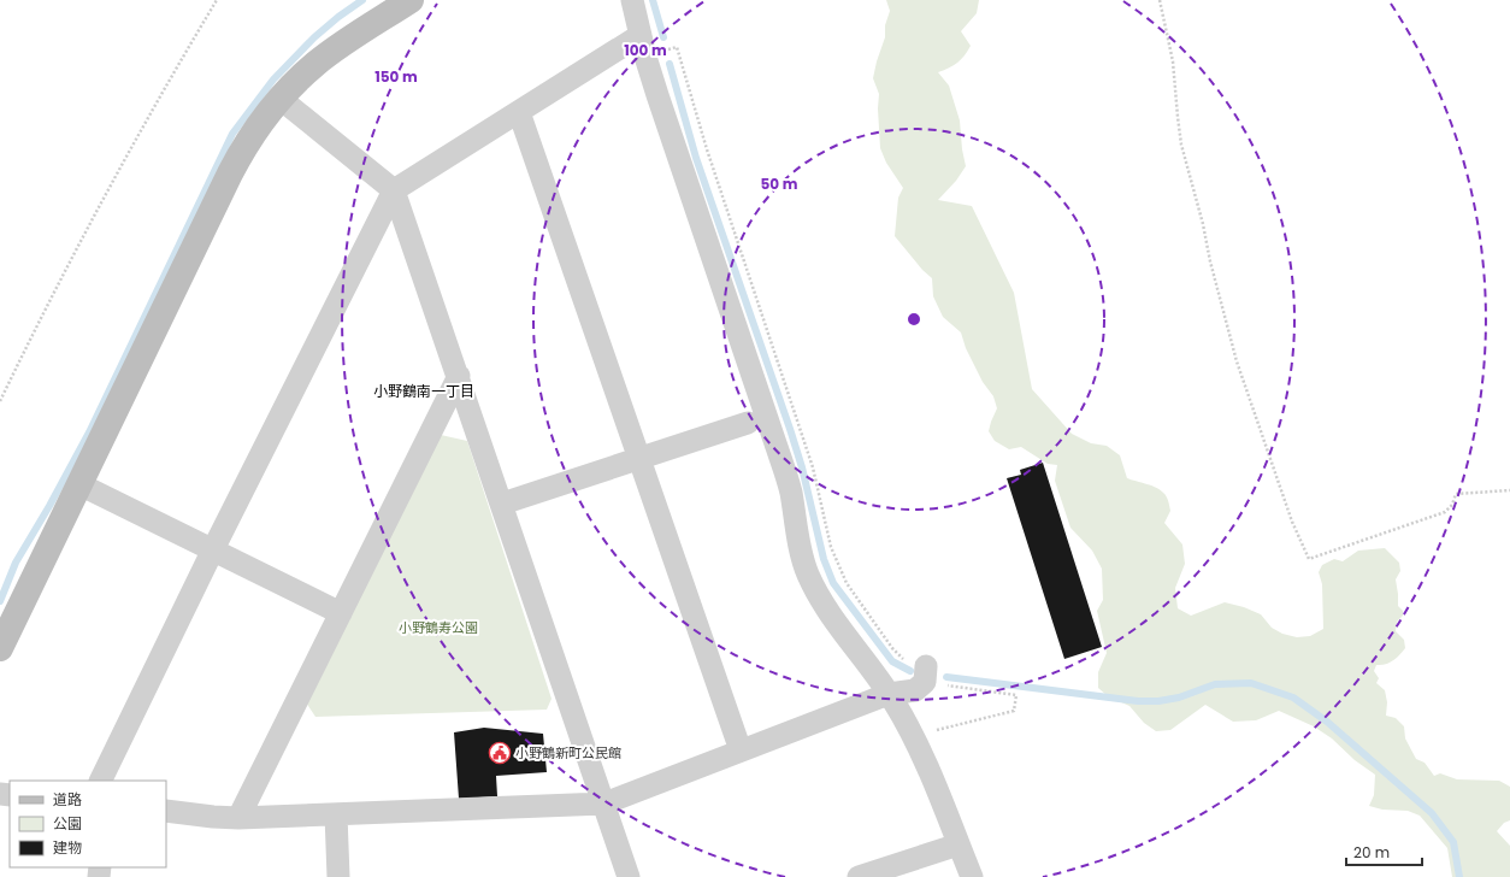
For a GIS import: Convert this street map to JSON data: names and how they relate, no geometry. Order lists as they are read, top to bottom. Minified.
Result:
{"districts":["小野鶴南一丁目"],"parks":["小野鶴寿公園"],"places":{"public building":["小野鶴新町公民館"]},"legend":["道路","公園","建物"],"scale_bar":"20 m","rings":["100 m","150 m","50 m"]}
